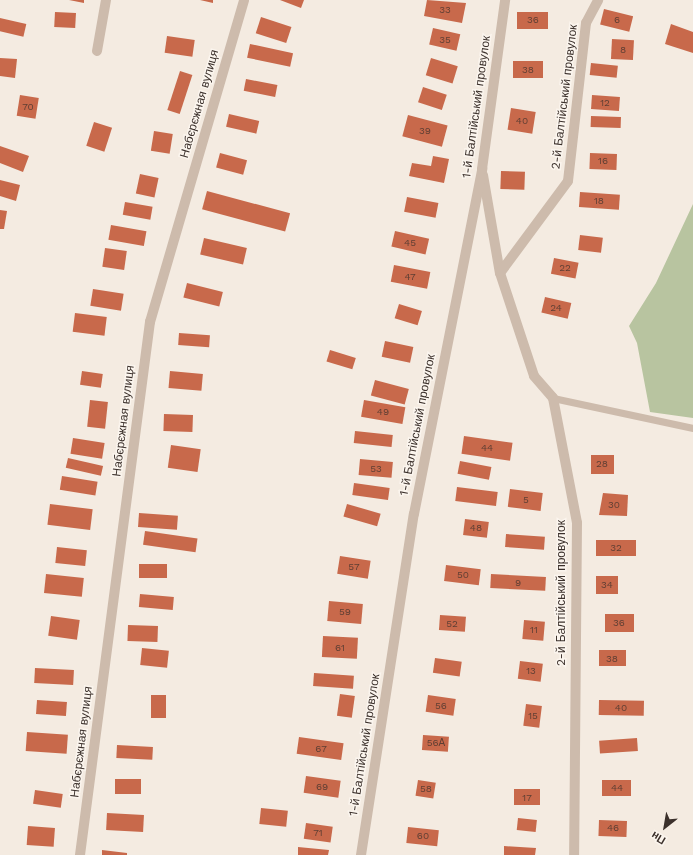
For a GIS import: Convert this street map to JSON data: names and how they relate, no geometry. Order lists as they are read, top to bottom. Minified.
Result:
{"streets":{"street":["2-й Балтійський провулок","Набєрєжная вулиця","1-й Балтійський провулок"]},"crossings":[["2-й Балтійський провулок","1-й Балтійський провулок"]],"house_numbers":["33","36","6","35","8","38","12","70","40","39","16","18","45","22","47","24","49","44","28","53","5","30","48","32","57","50","9","34","59","36","52","11","61","38","13","56","40","15","56А","67","69","44","58","17","46","71","60"],"north":"bottom left"}
